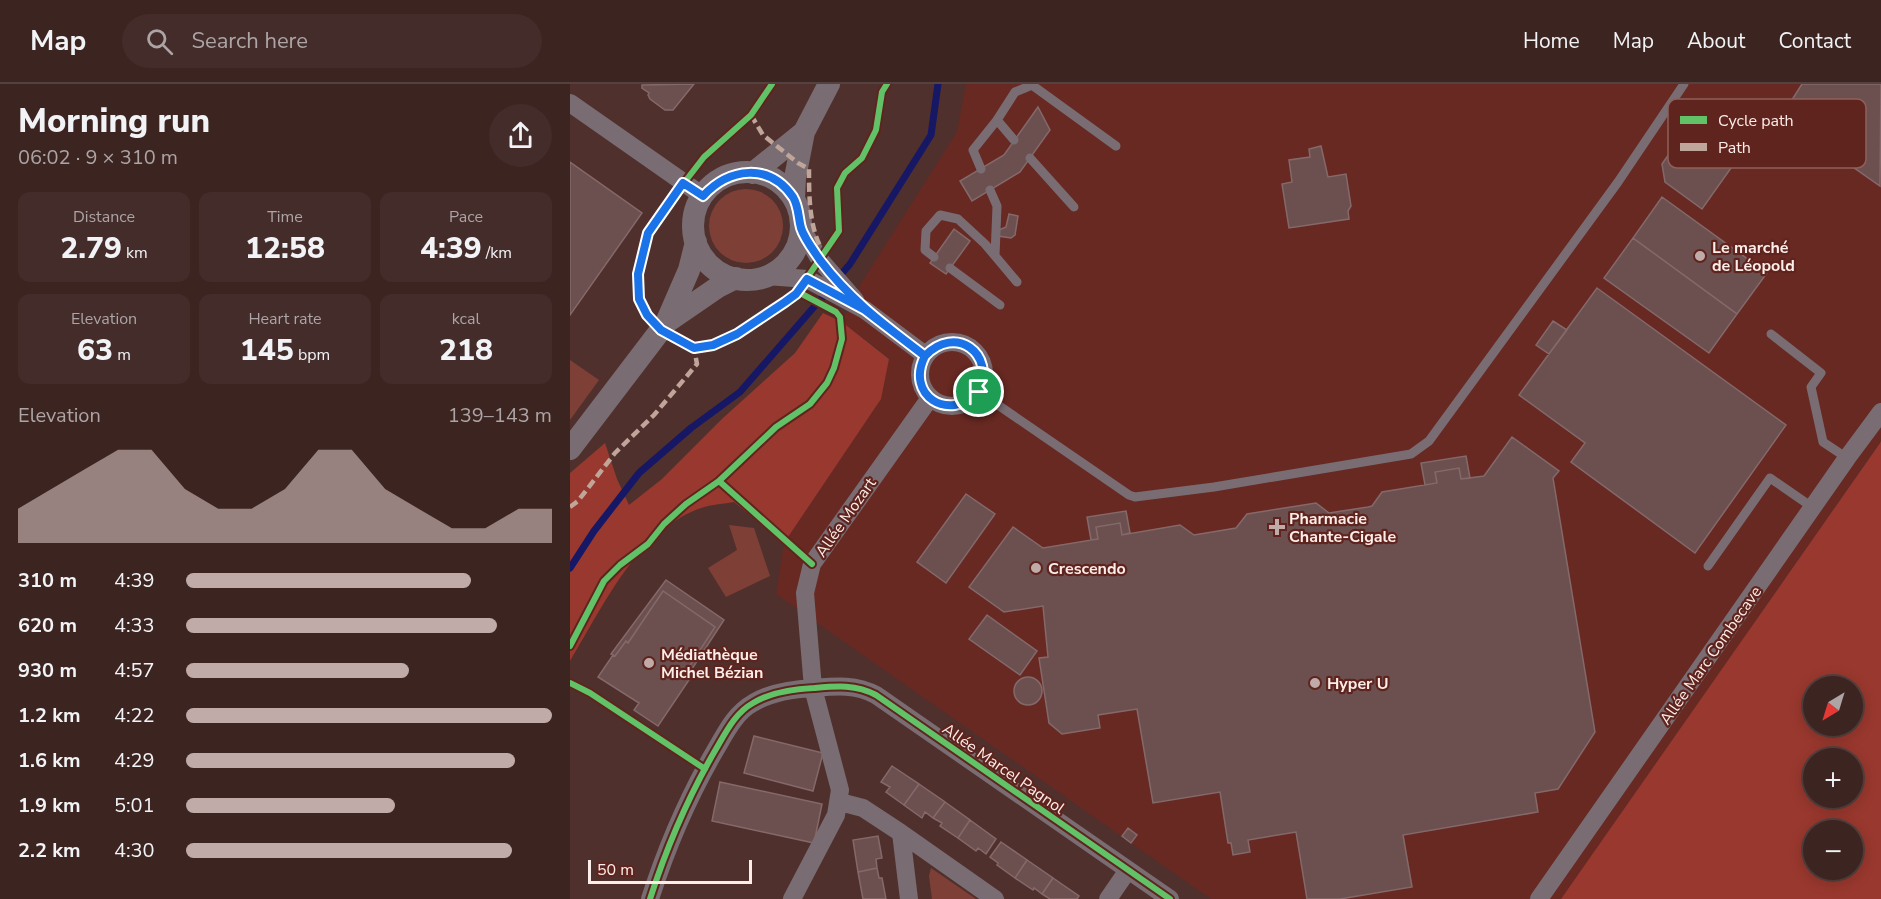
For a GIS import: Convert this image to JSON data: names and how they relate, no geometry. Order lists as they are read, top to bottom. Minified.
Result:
{"streets":{"street":["Allée Mozart","Allée Marc Combecave","Allée Marcel Pagnol"]},"crossings":[["Allée Mozart","Allée Marcel Pagnol"]],"places":{"other":["Le marché de Léopold","Crescendo","Médiathèque Michel Bézian","Hyper U"],"health":["Pharmacie Chante-Cigale"]},"legend":["Cycle path","Path"],"scale_bar":"50 m","north":"bottom left","page":{"header":"Map","search":"Search here","nav":["Home","Map","About","Contact"],"heading":["Morning run","06:02 · 9 × 310 m"],"stats":[["Distance","2.79 km"],["Time","12:58"],["Pace","4:39 /km"],["Elevation","63 m"],["Heart rate","145 bpm"],["kcal","218"]],"chart":["Elevation","139–143 m"],"list":[{"name":"310 m","note":"4:39"},{"name":"620 m","note":"4:33"},{"name":"930 m","note":"4:57"},{"name":"1.2 km","note":"4:22"},{"name":"1.6 km","note":"4:29"},{"name":"1.9 km","note":"5:01"},{"name":"2.2 km","note":"4:30"}],"map_buttons":["+","−"],"scale":"50 m"}}
